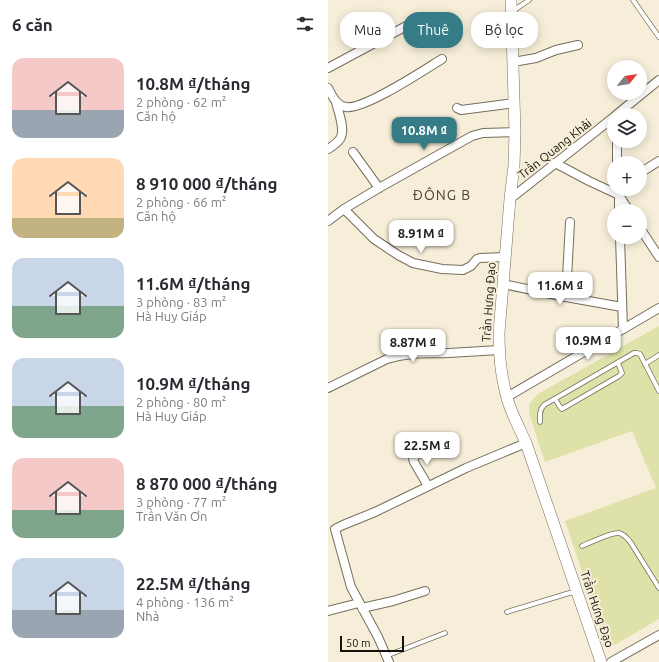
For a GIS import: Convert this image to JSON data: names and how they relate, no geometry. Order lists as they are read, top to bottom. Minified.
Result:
{"streets":{"main road":["Trần Hưng Đạo"],"street":["Trần Quang Khải"]},"crossings":[["Trần Quang Khải","Trần Hưng Đạo"]],"districts":["ĐÔNG B"],"scale_bar":"50 m","north":"top right","page":{"heading":"6 căn","chip":["Mua","Thuê","Bộ lọc"],"list":[{"name":"10.8M ₫/tháng","note":"2 phòng · 62 m² · Căn hộ"},{"name":"8 910 000 ₫/tháng","note":"2 phòng · 66 m² · Căn hộ"},{"name":"11.6M ₫/tháng","note":"3 phòng · 83 m² · Hà Huy Giáp"},{"name":"10.9M ₫/tháng","note":"2 phòng · 80 m² · Hà Huy Giáp"},{"name":"8 870 000 ₫/tháng","note":"3 phòng · 77 m² · Trần Văn Ơn"},{"name":"22.5M ₫/tháng","note":"4 phòng · 136 m² · Nhà"}],"map_buttons":["+","−"],"price":["10.8M ₫","8.91M ₫","11.6M ₫","10.9M ₫","8.87M ₫","22.5M ₫"],"scale":"50 m"}}
